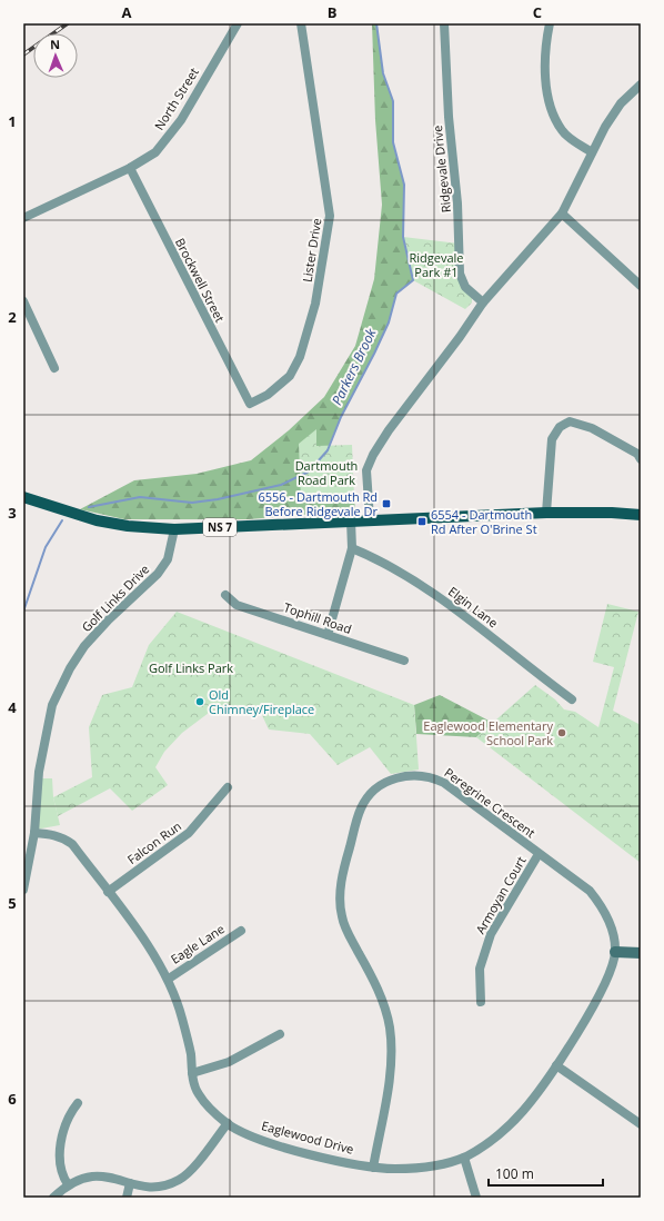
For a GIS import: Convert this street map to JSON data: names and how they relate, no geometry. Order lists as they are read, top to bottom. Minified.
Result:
{"streets":{"main road":["NS 7"],"street":["North Street","Ridgevale Drive","Lister Drive","Brockwell Street","Golf Links Drive","Elgin Lane","Tophill Road","Peregrine Crescent","Falcon Run","Armoyan Court","Eagle Lane","Eaglewood Drive"]},"crossings":[["North Street","Brockwell Street"],["Lister Drive","Brockwell Street"],["NS 7","Golf Links Drive"],["Golf Links Drive","Eaglewood Drive"],["Peregrine Crescent","Armoyan Court"],["Peregrine Crescent","Eaglewood Drive"],["Falcon Run","Eaglewood Drive"],["Eagle Lane","Eaglewood Drive"]],"water":["Parkers Brook"],"parks":["Ridgevale Park #1","Dartmouth Road Park","Golf Links Park"],"places":{"transit":["6556 - Dartmouth Rd Before Ridgevale Dr","6554 - Dartmouth Rd After O'Brine St"],"other":["Old Chimney/Fireplace","Eaglewood Elementary School Park"]},"scale_bar":"100 m","north":"top","grid":{"columns":["A","B","C"],"rows":["1","2","3","4","5","6"]}}
